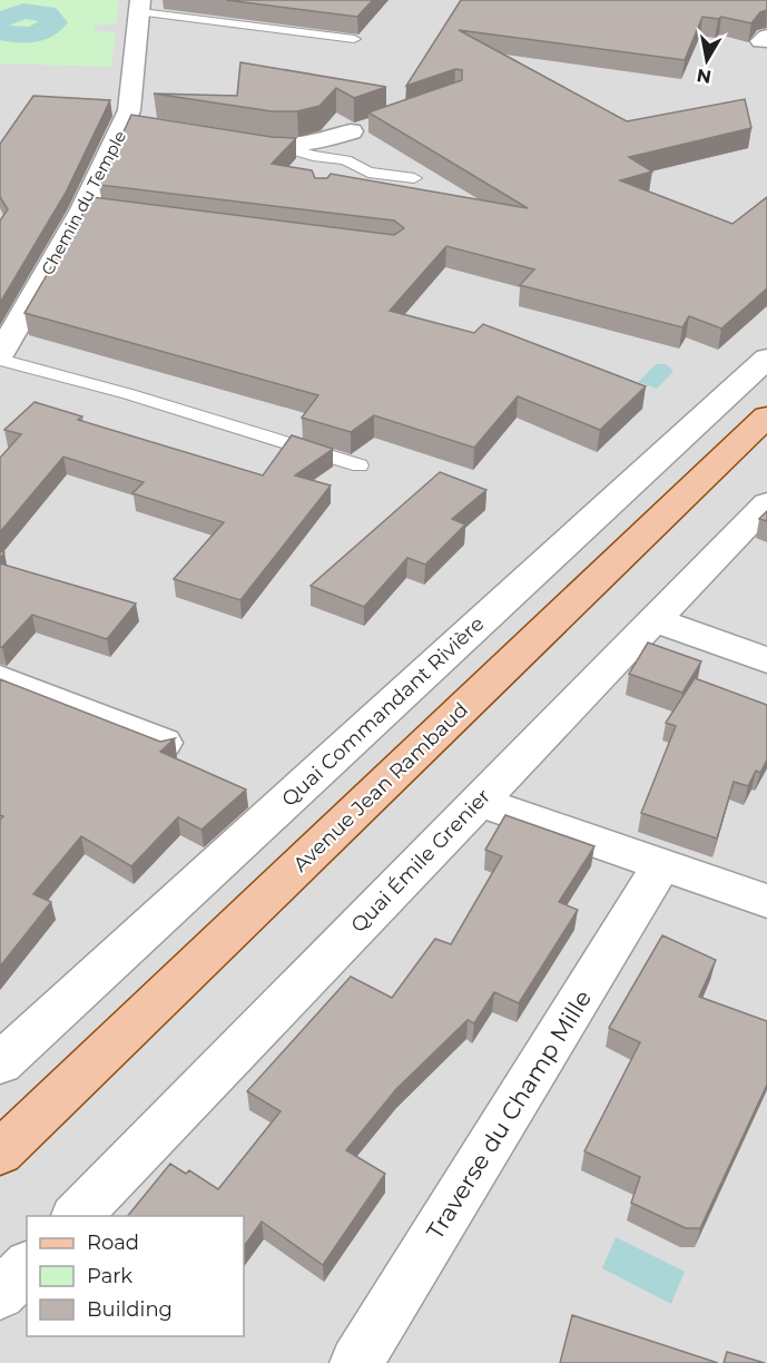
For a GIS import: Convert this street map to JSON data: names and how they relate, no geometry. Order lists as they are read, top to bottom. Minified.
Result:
{"streets":{"main road":["Avenue Jean Rambaud"],"street":["Chemin du Temple","Quai Commandant Rivière","Quai Émile Grenier","Traverse du Champ Mille"]},"legend":["Road","Park","Building"],"north":"bottom"}
